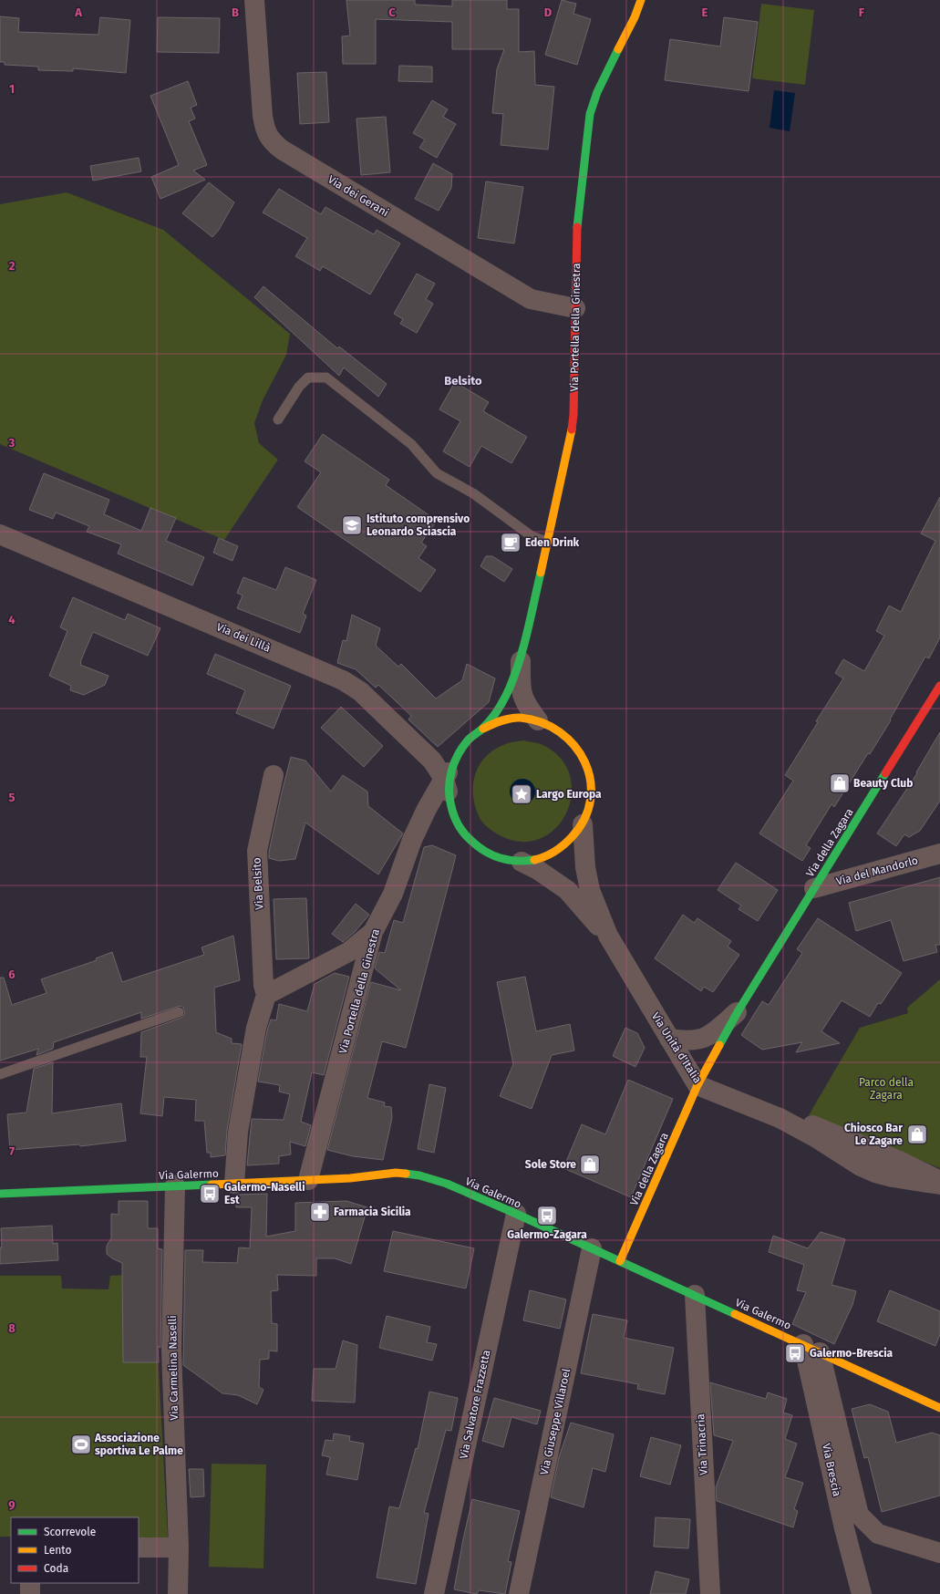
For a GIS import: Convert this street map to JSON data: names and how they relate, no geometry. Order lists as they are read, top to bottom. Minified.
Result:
{"streets":{"street":["Via dei Gerani","Via Portella della Ginestra","Via dei Lillà","Via della Zagara","Via del Mandorlo","Via Belsito","Via Unità d'Italia","Via Galermo","Via Carmelina Naselli","Via Salvatore Frazzetta","Via Giuseppe Villaroel","Via Trinacria","Via Brescia"]},"crossings":[["Via dei Gerani","Via Portella della Ginestra"],["Via Portella della Ginestra","Via dei Lillà"],["Via Portella della Ginestra","Via Galermo"],["Via della Zagara","Via del Mandorlo"],["Via della Zagara","Via Unità d'Italia"],["Via della Zagara","Via Galermo"],["Via Belsito","Via Galermo"],["Via Galermo","Via Carmelina Naselli"],["Via Galermo","Via Salvatore Frazzetta"],["Via Galermo","Via Giuseppe Villaroel"],["Via Galermo","Via Trinacria"],["Via Galermo","Via Brescia"]],"districts":["Belsito"],"parks":["Parco della Zagara"],"places":{"school or university":["Istituto comprensivo Leonardo Sciascia"],"cafe":["Eden Drink"],"shop":["Beauty Club","Chiosco Bar Le Zagare","Sole Store"],"place":["Largo Europa"],"bus stop":["Galermo-Naselli Est","Galermo-Zagara","Galermo-Brescia"],"pharmacy":["Farmacia Sicilia"],"sports":["Associazione sportiva Le Palme"]},"legend":["Scorrevole","Lento","Coda"],"grid":{"columns":["A","B","C","D","E","F"],"rows":["1","2","3","4","5","6","7","8","9"]}}
